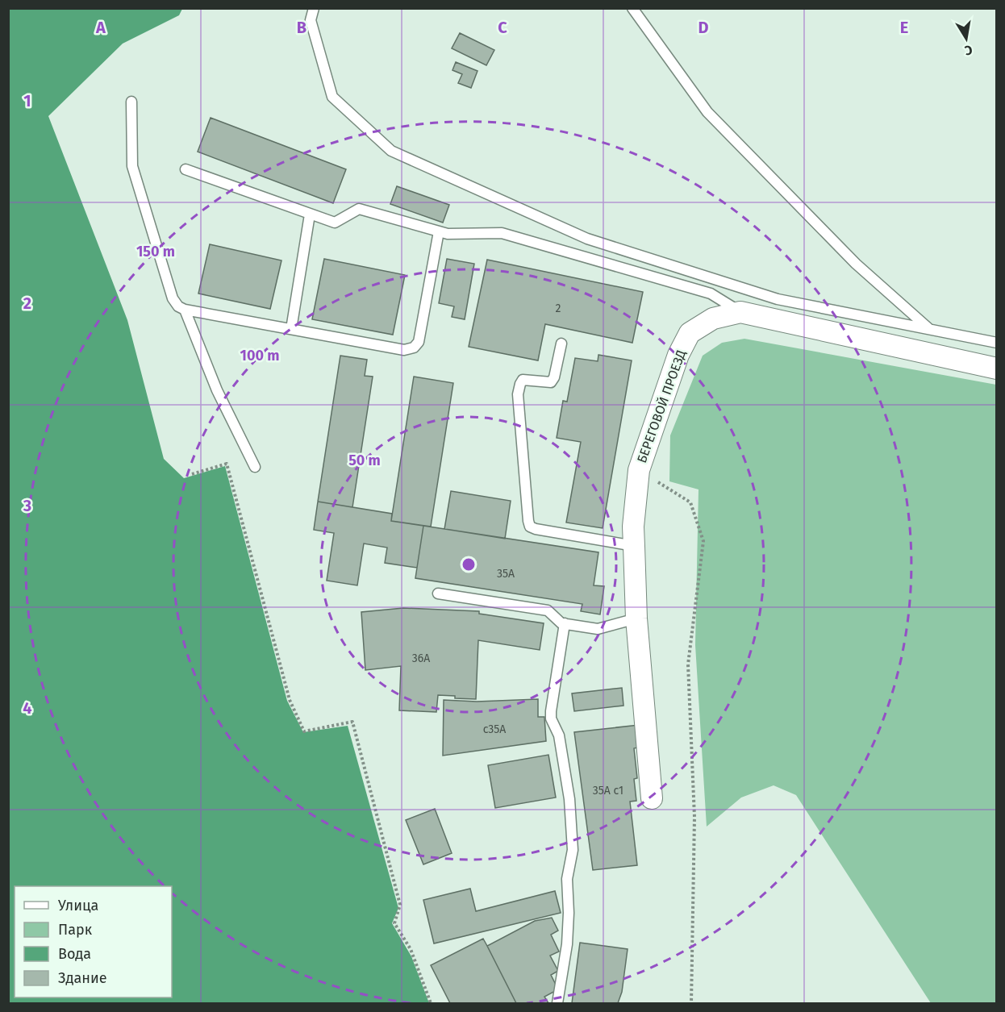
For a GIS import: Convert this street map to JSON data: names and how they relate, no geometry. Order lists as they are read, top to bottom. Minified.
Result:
{"streets":{"street":["БЕРЕГОВОЙ ПРОЕЗД"]},"house_numbers":["2","35А","36А","с35А","35А с1"],"legend":["Улица","Парк","Вода","Здание"],"north":"bottom","grid":{"columns":["A","B","C","D","E"],"rows":["1","2","3","4"]},"rings":["150 m","100 m","50 m"]}
